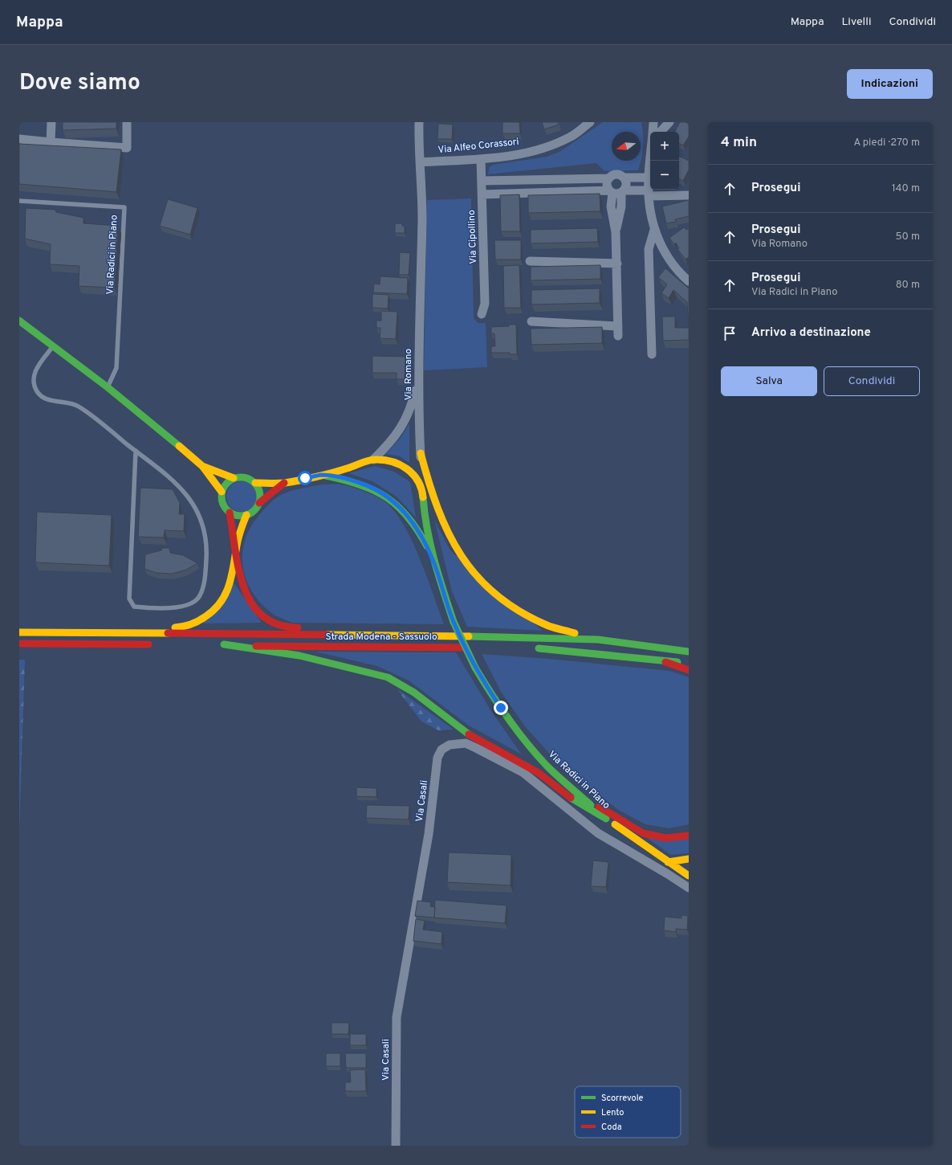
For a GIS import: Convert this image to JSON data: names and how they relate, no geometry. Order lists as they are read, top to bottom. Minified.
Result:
{"streets":{"main road":["Via Radici in Piano","Via Romano","Strada Modena - Sassuolo"],"street":["Via Alfeo Corassori","Via Cipollino","Via Casali"]},"crossings":[["Via Alfeo Corassori","Via Cipollino"],["Via Alfeo Corassori","Via Romano"],["Via Radici in Piano","Via Romano"],["Via Radici in Piano","Strada Modena - Sassuolo"]],"legend":["Scorrevole","Lento","Coda"],"north":"left","page":{"header":"Mappa","nav":["Mappa","Livelli","Condividi"],"title":"Dove siamo","buttons":["Indicazioni",["Salva","Condividi"]],"heading":["4 min","A piedi · 270 m"],"map_buttons":["+","−"],"list":[["Prosegui","140 m"],["Prosegui","Via Romano","50 m"],["Prosegui","Via Radici in Piano","80 m"],"Arrivo a destinazione"]}}
